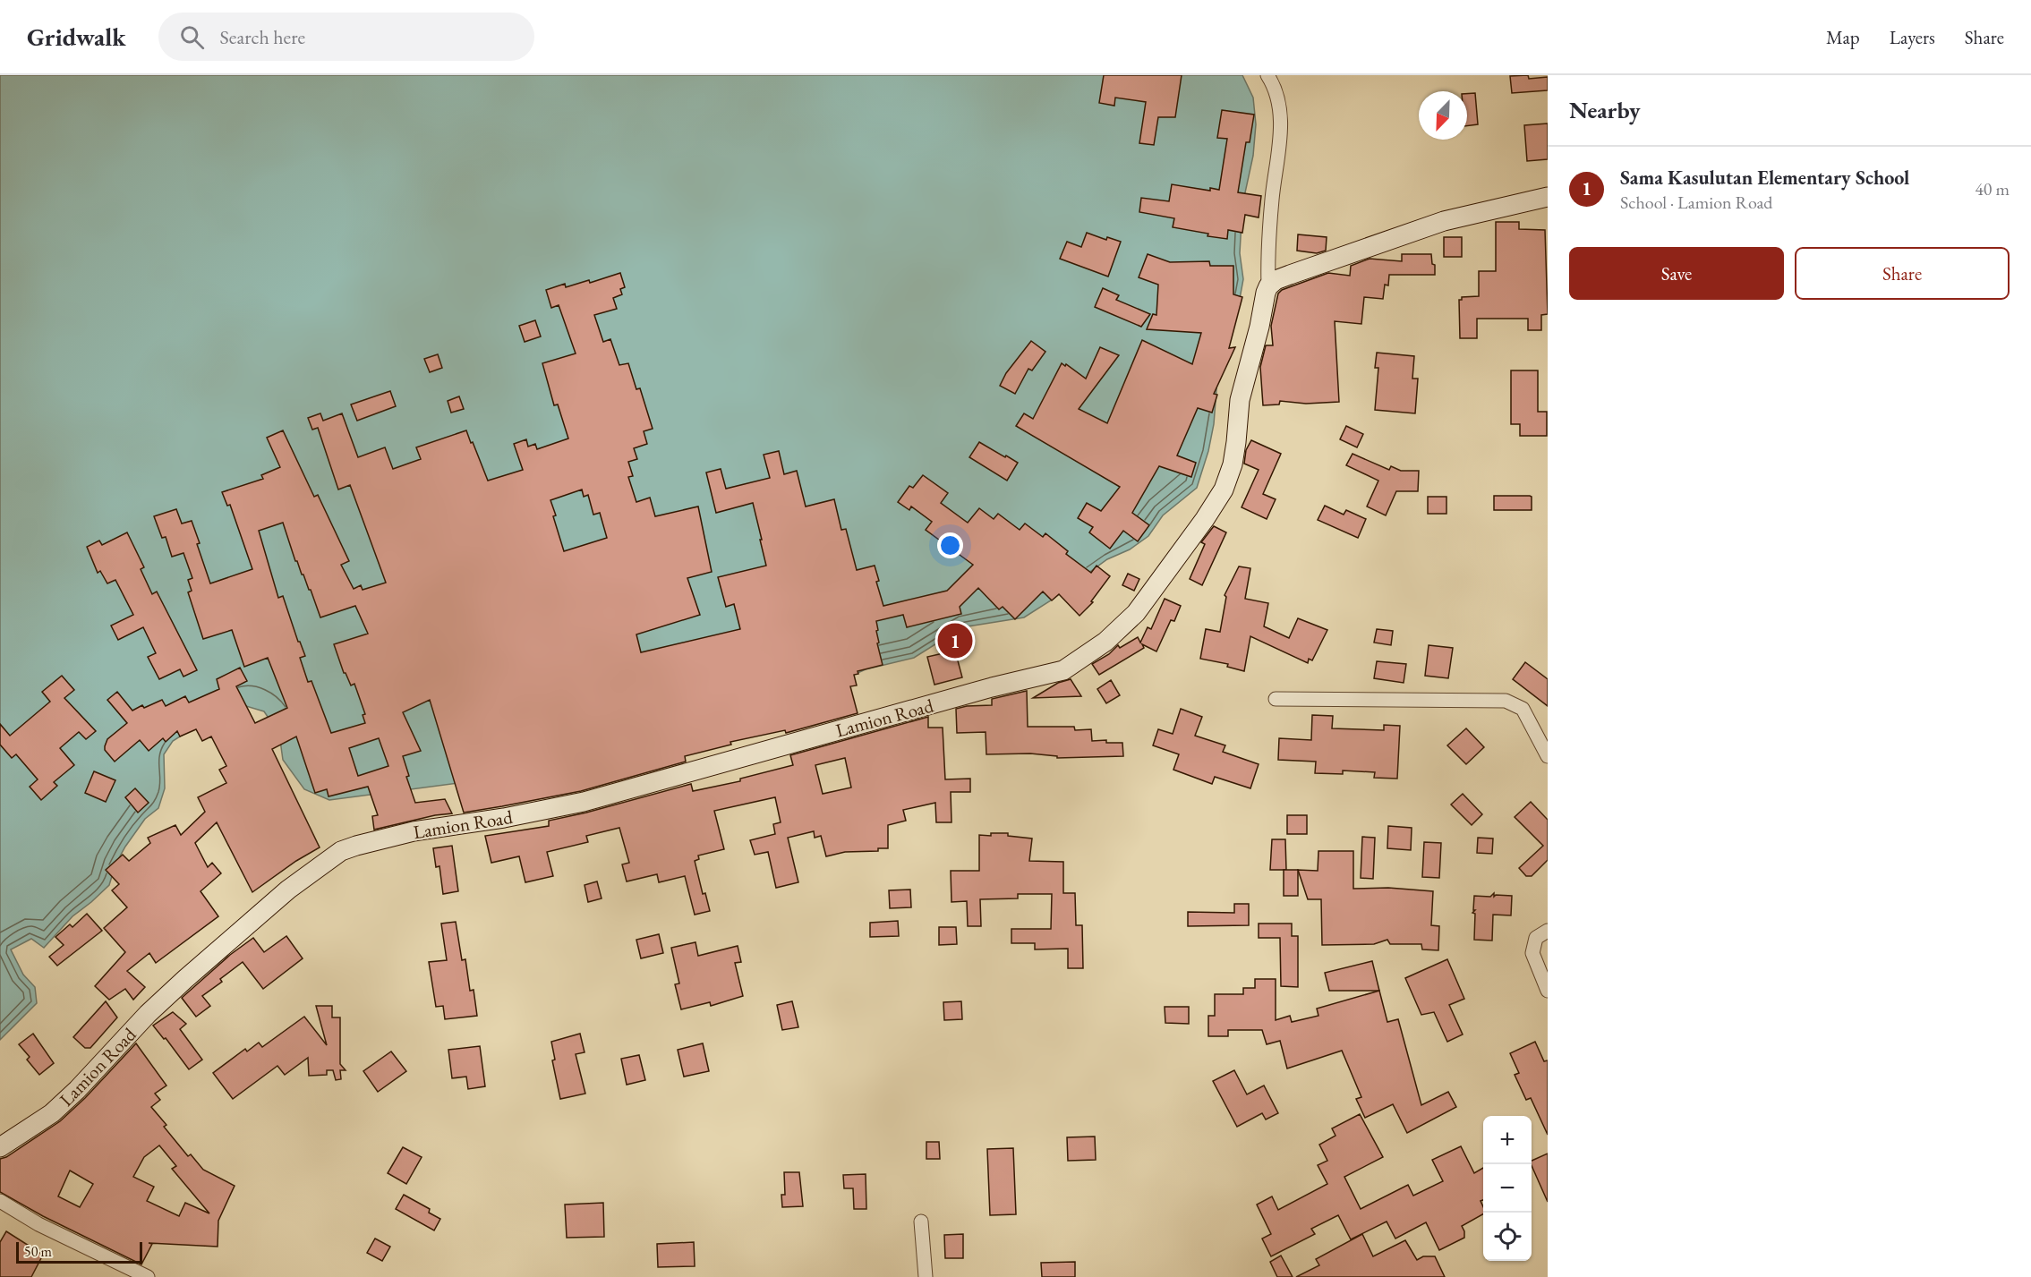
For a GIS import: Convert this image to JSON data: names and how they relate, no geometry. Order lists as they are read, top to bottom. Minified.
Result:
{"streets":{"street":["Lamion Road"]},"scale_bar":"50 m","north":"bottom left","page":{"header":"Gridwalk","search":"Search here","nav":["Map","Layers","Share"],"heading":"Nearby","list":[{"mark":"1","name":"Sama Kasulutan Elementary School","note":"School · Lamion Road","value":"40 m"}],"buttons":["Save","Share"],"pins":"1","map_buttons":["+","−"],"scale":"50 m"}}
